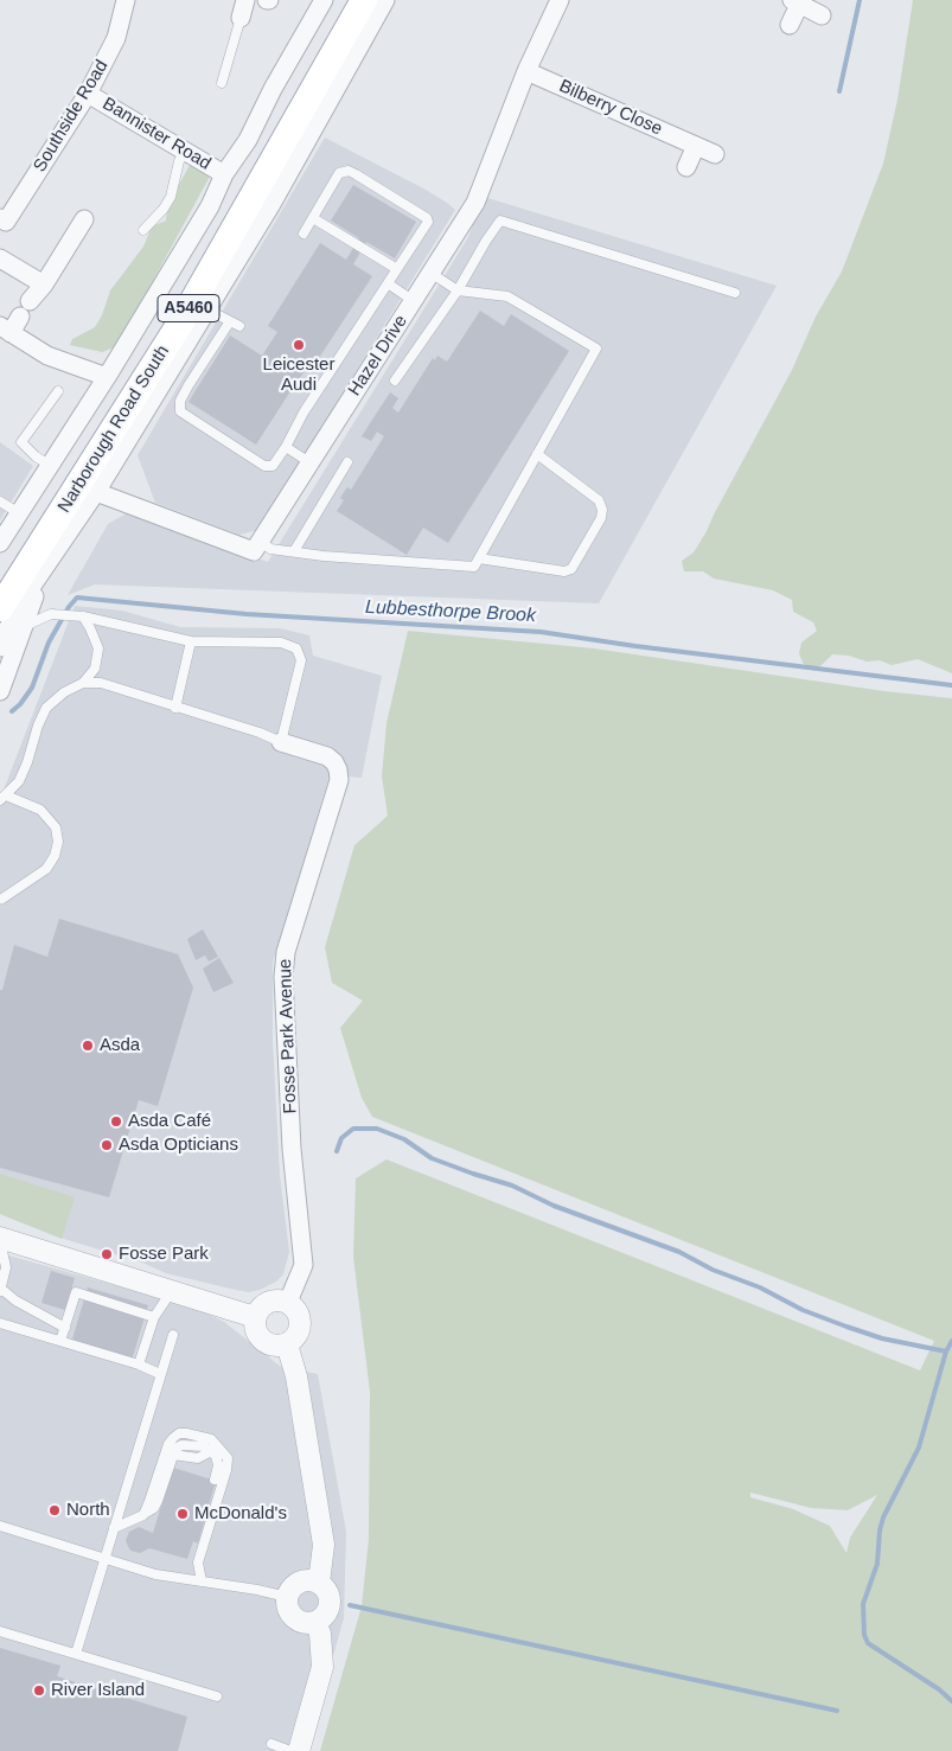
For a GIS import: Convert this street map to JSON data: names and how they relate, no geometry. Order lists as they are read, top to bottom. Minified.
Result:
{"streets":{"main road":["A5460","Narborough Road South"],"street":["Bilberry Close","Southside Road","Bannister Road","Hazel Drive","Fosse Park Avenue"]},"crossings":[["Bilberry Close","Hazel Drive"],["Southside Road","Bannister Road"],["Bannister Road","Narborough Road South"]],"water":["Lubbesthorpe Brook"],"places":["Leicester Audi","Asda","Asda Café","Asda Opticians","Fosse Park","North","McDonald's","River Island"]}
